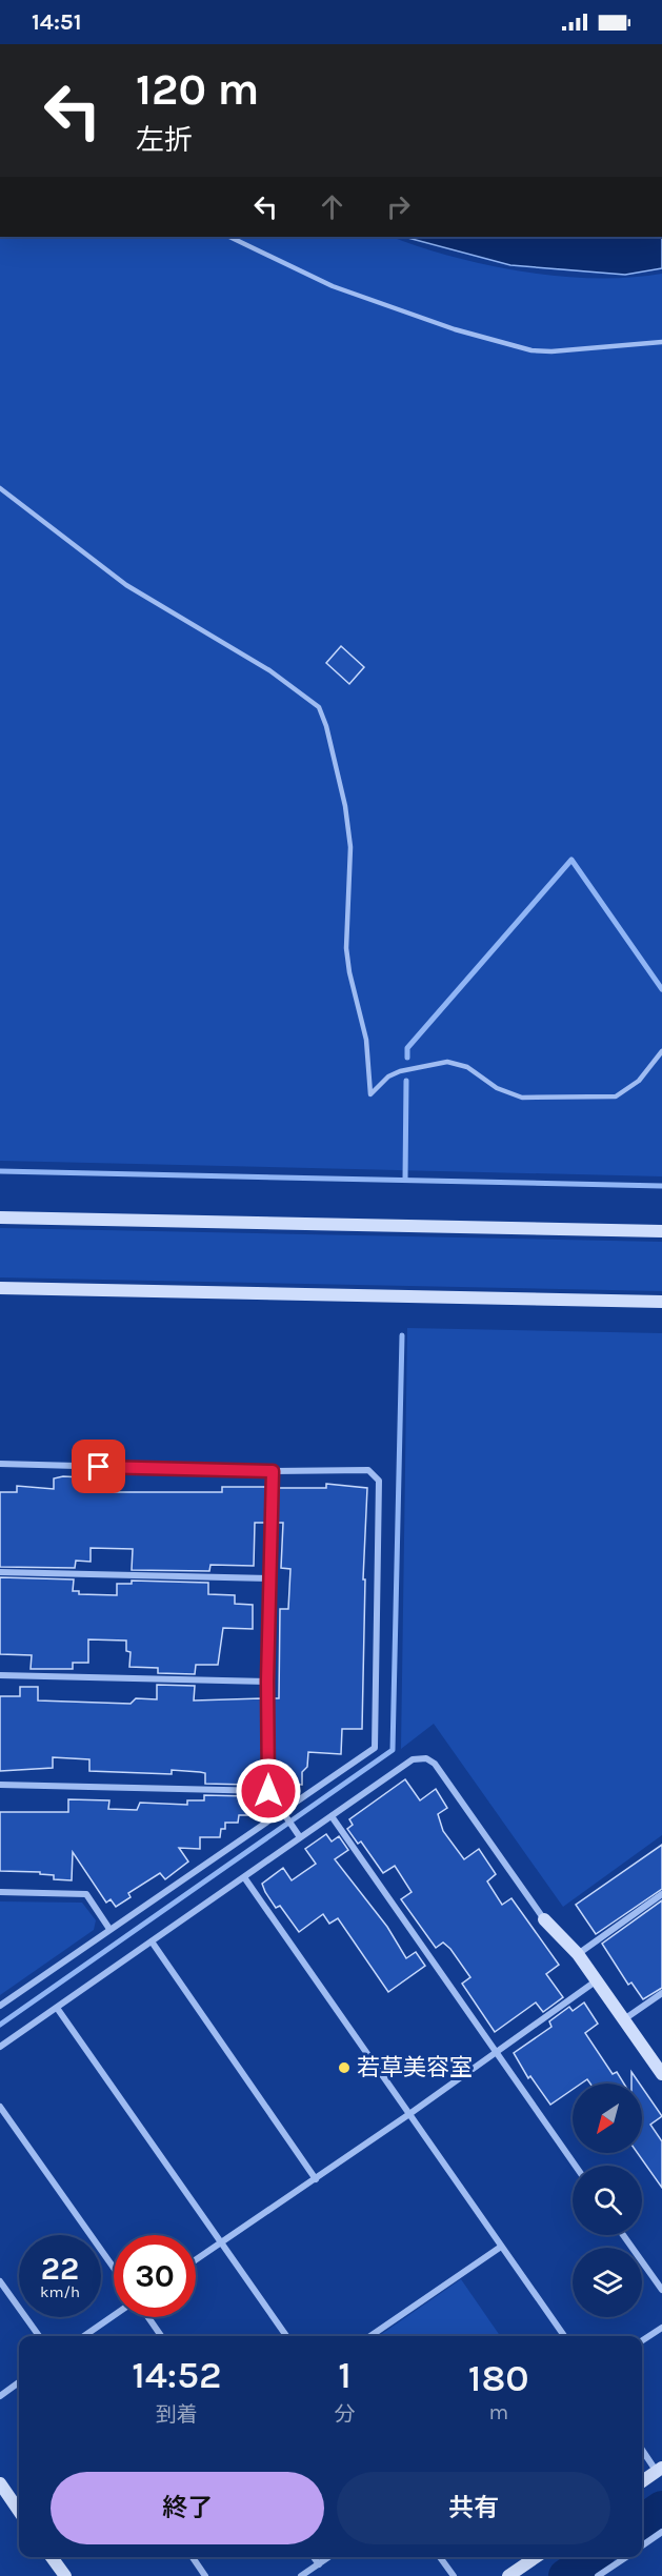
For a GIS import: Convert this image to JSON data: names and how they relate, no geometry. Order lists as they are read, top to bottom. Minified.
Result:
{"places":["若草美容室"],"north":"bottom left","page":{"status":"14:51","turn":["120 m","左折"],"speed":"22 km/h","limit":"30","eta":["14:52","到着","1","分","180","m"],"buttons":["終了","共有"]}}
